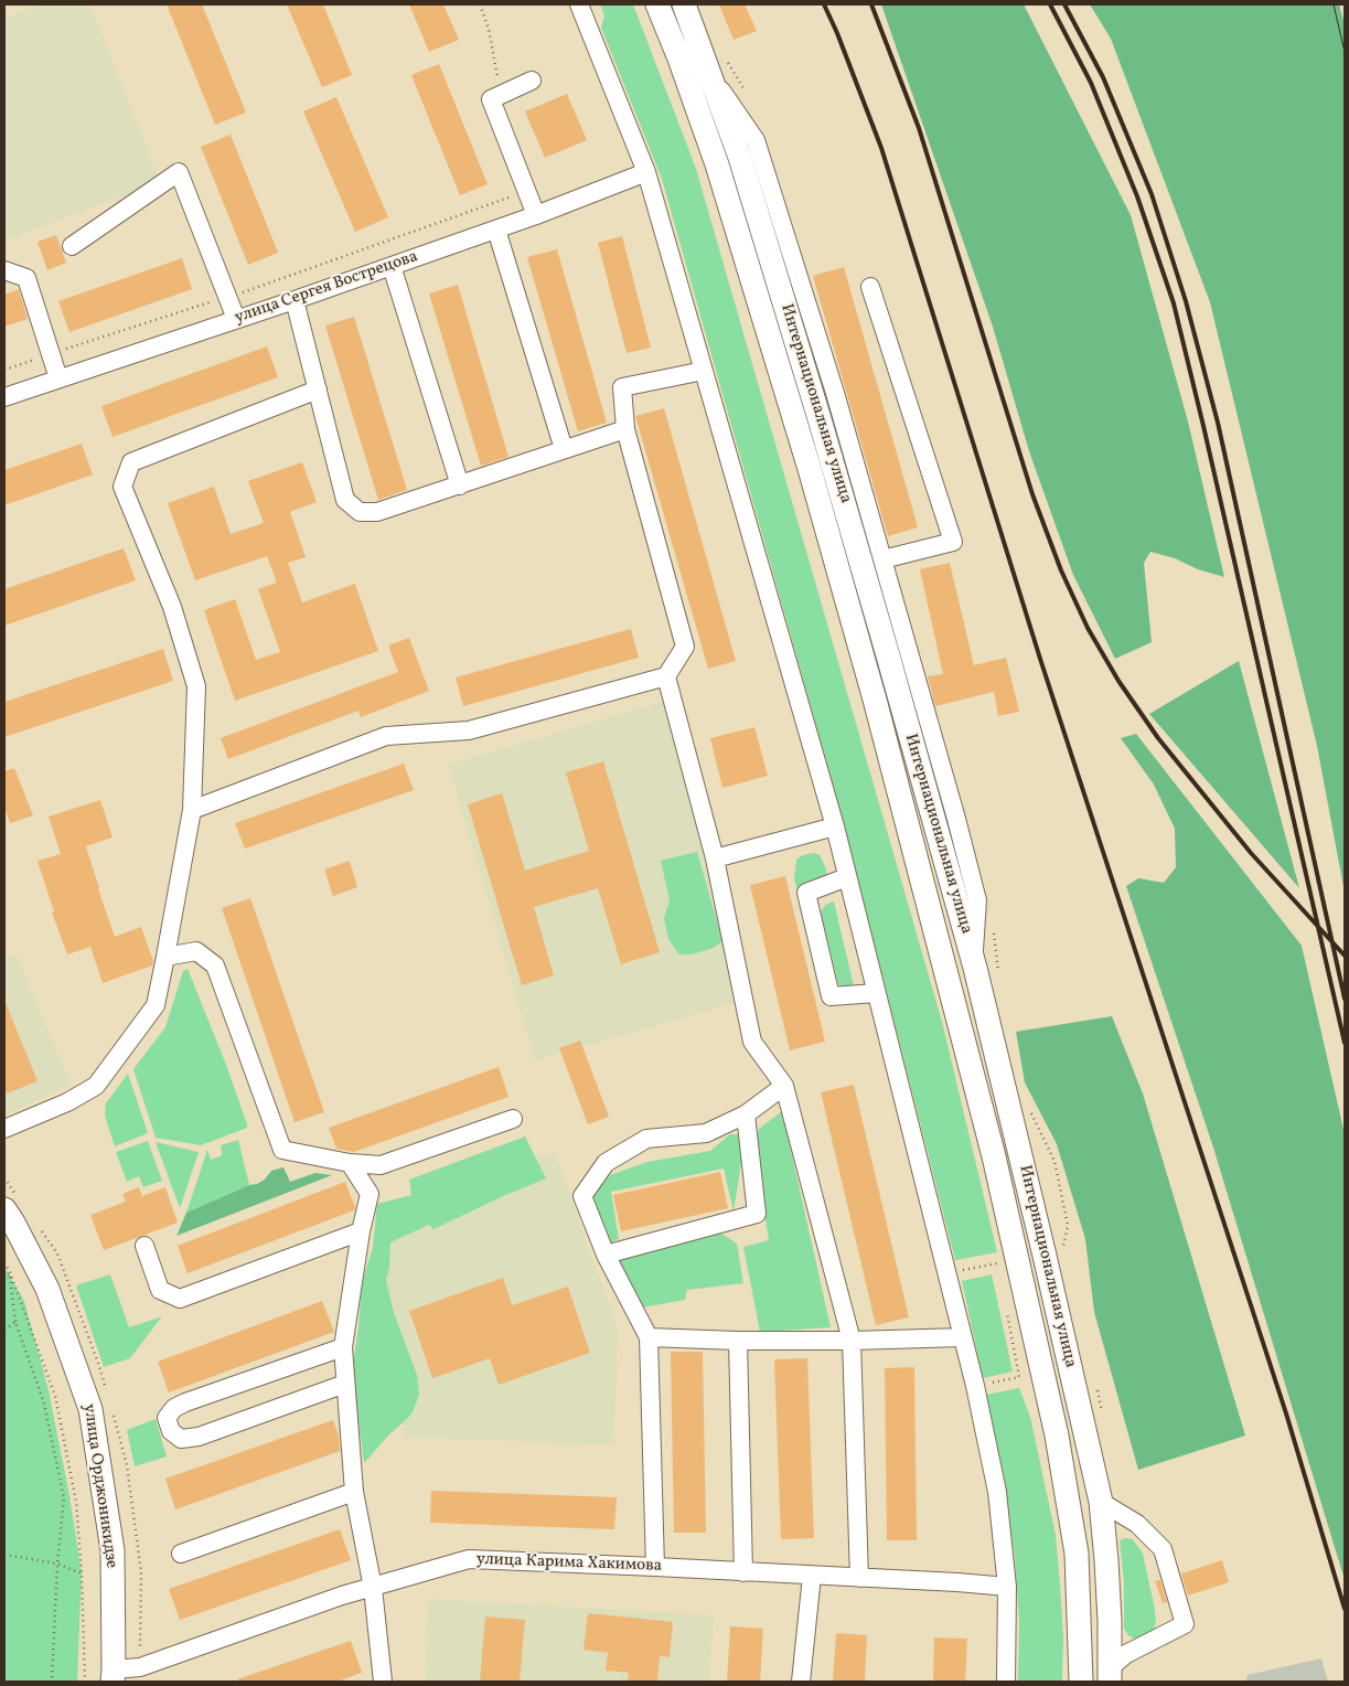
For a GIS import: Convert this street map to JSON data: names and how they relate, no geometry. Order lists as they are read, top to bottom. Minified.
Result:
{"streets":{"main road":["Интернациональная улица","улица Орджоникидзе"],"street":["улица Сергея Вострецова","улица Карима Хакимова"]},"crossings":[["улица Орджоникидзе","улица Карима Хакимова"]]}
